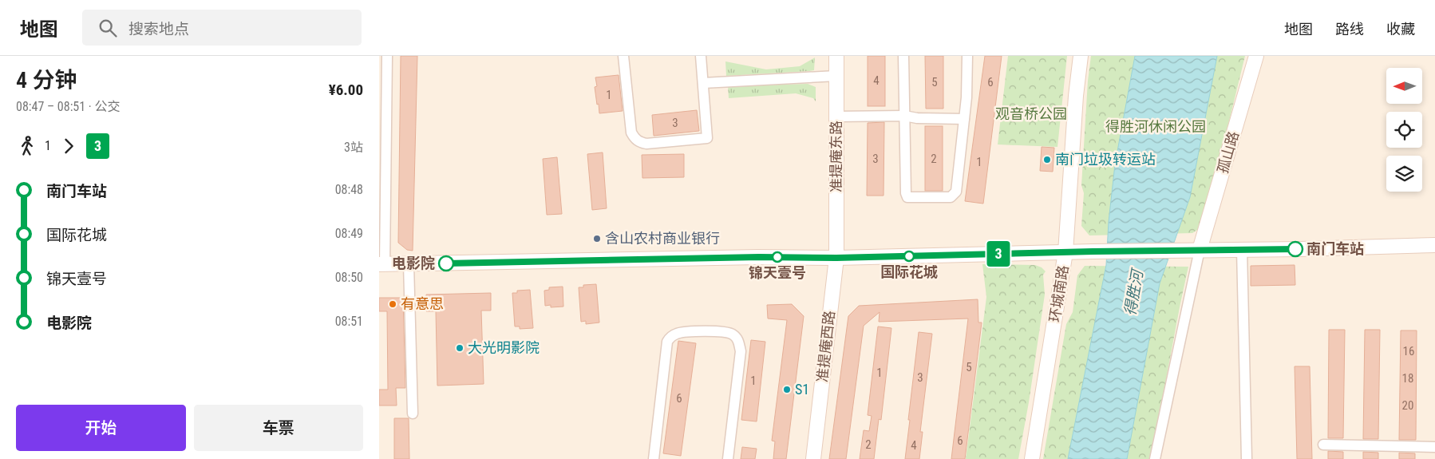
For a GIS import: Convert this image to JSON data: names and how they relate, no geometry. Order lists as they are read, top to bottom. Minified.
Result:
{"streets":{"main road":["孤山路","准提庵东路","环城南路","准提庵西路"]},"crossings":[["准提庵东路","准提庵西路"]],"water":["得胜河"],"parks":["观音桥公园","得胜河休闲公园"],"places":["南门垃圾转运站","含山农村商业银行","南门车站","国际花城","锦天壹号","电影院","有意思","大光明影院","S1"],"lines":["bus line 3"],"house_numbers":["4","5","6","1","3","3","2","1","16","5","1","3","18","1","6","20","6","2","4"],"north":"left","page":{"header":"地图","search":"搜索地点","nav":["地图","路线","收藏"],"heading":["4 分钟","08:47 – 08:51 · 公交","¥6.00"],"on_map":"3","legs":["1","3","3站"],"list":[{"name":"南门车站","value":"08:48"},{"name":"国际花城","value":"08:49"},{"name":"锦天壹号","value":"08:50"},{"name":"电影院","value":"08:51"}],"buttons":["开始","车票"]}}
